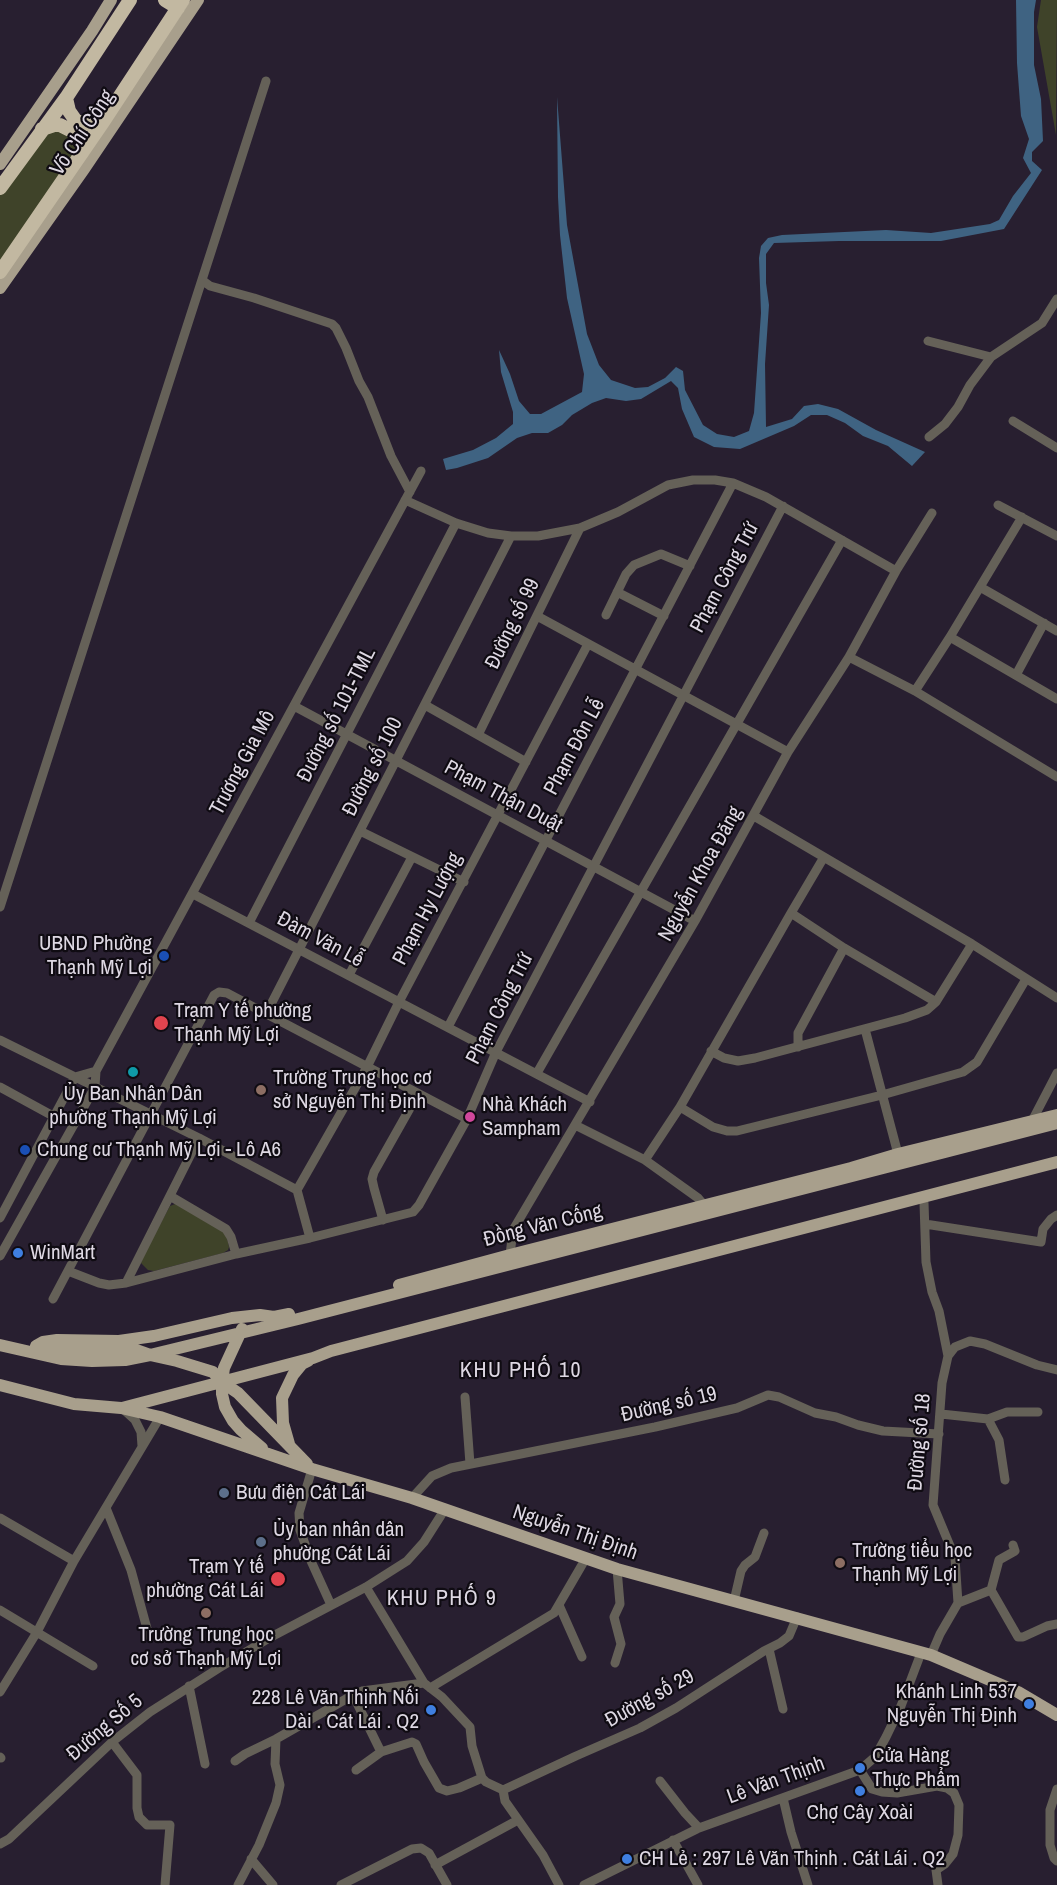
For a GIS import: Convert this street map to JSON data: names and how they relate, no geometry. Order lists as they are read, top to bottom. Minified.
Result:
{"streets":{"highway":["Võ Chí Công"],"main road":["Đồng Văn Cống","Nguyễn Thị Định"],"street":["Phạm Công Trứ","Đường số 99","Đường số 101-TML","Phạm Đôn Lễ","Trương Gia Mô","Đường số 100","Phạm Thận Duật","Nguyễn Khoa Đăng","Phạm Hy Lượng","Đàm Văn Lễ","Đường số 19","Đường số 18","Đường số 29","Đường Số 5","Lê Văn Thịnh"]},"crossings":[["Phạm Công Trứ","Phạm Thận Duật"],["Phạm Công Trứ","Đàm Văn Lễ"],["Đường số 101-TML","Phạm Thận Duật"],["Đường số 101-TML","Đàm Văn Lễ"],["Phạm Đôn Lễ","Phạm Thận Duật"],["Phạm Đôn Lễ","Đàm Văn Lễ"],["Trương Gia Mô","Phạm Thận Duật"],["Trương Gia Mô","Đàm Văn Lễ"],["Đường số 100","Phạm Thận Duật"],["Đường số 100","Đàm Văn Lễ"],["Phạm Thận Duật","Nguyễn Khoa Đăng"],["Phạm Thận Duật","Phạm Hy Lượng"],["Nguyễn Khoa Đăng","Đàm Văn Lễ"],["Nguyễn Khoa Đăng","Đồng Văn Cống"],["Phạm Hy Lượng","Đàm Văn Lễ"],["Đường số 19","Đường số 18"],["Đường số 19","Nguyễn Thị Định"],["Nguyễn Thị Định","Đường số 29"],["Nguyễn Thị Định","Đường Số 5"],["Nguyễn Thị Định","Lê Văn Thịnh"]],"districts":["KHU PHỐ 10","KHU PHỐ 9"],"places":["UBND Phường Thạnh Mỹ Lợi","Trạm Y tế phường Thạnh Mỹ Lợi","Ủy Ban Nhân Dân phường Thạnh Mỹ Lợi","Trường Trung học cơ sở Nguyễn Thị Định","Nhà Khách Sampham","Chung cư Thạnh Mỹ Lợi - Lô A6","WinMart","Bưu điện Cát Lái","Ủy ban nhân dân phường Cát Lái","Trường tiểu học Thạnh Mỹ Lợi","Trạm Y tế phường Cát Lái","Trường Trung học cơ sở Thạnh Mỹ Lợi","Khánh Linh 537 Nguyễn Thị Định","228 Lê Văn Thịnh Nối Dài . Cát Lái . Q2","Cửa Hàng Thực Phẩm","Chợ Cây Xoài","CH Lẻ : 297 Lê Văn Thịnh . Cát Lái . Q2"]}
